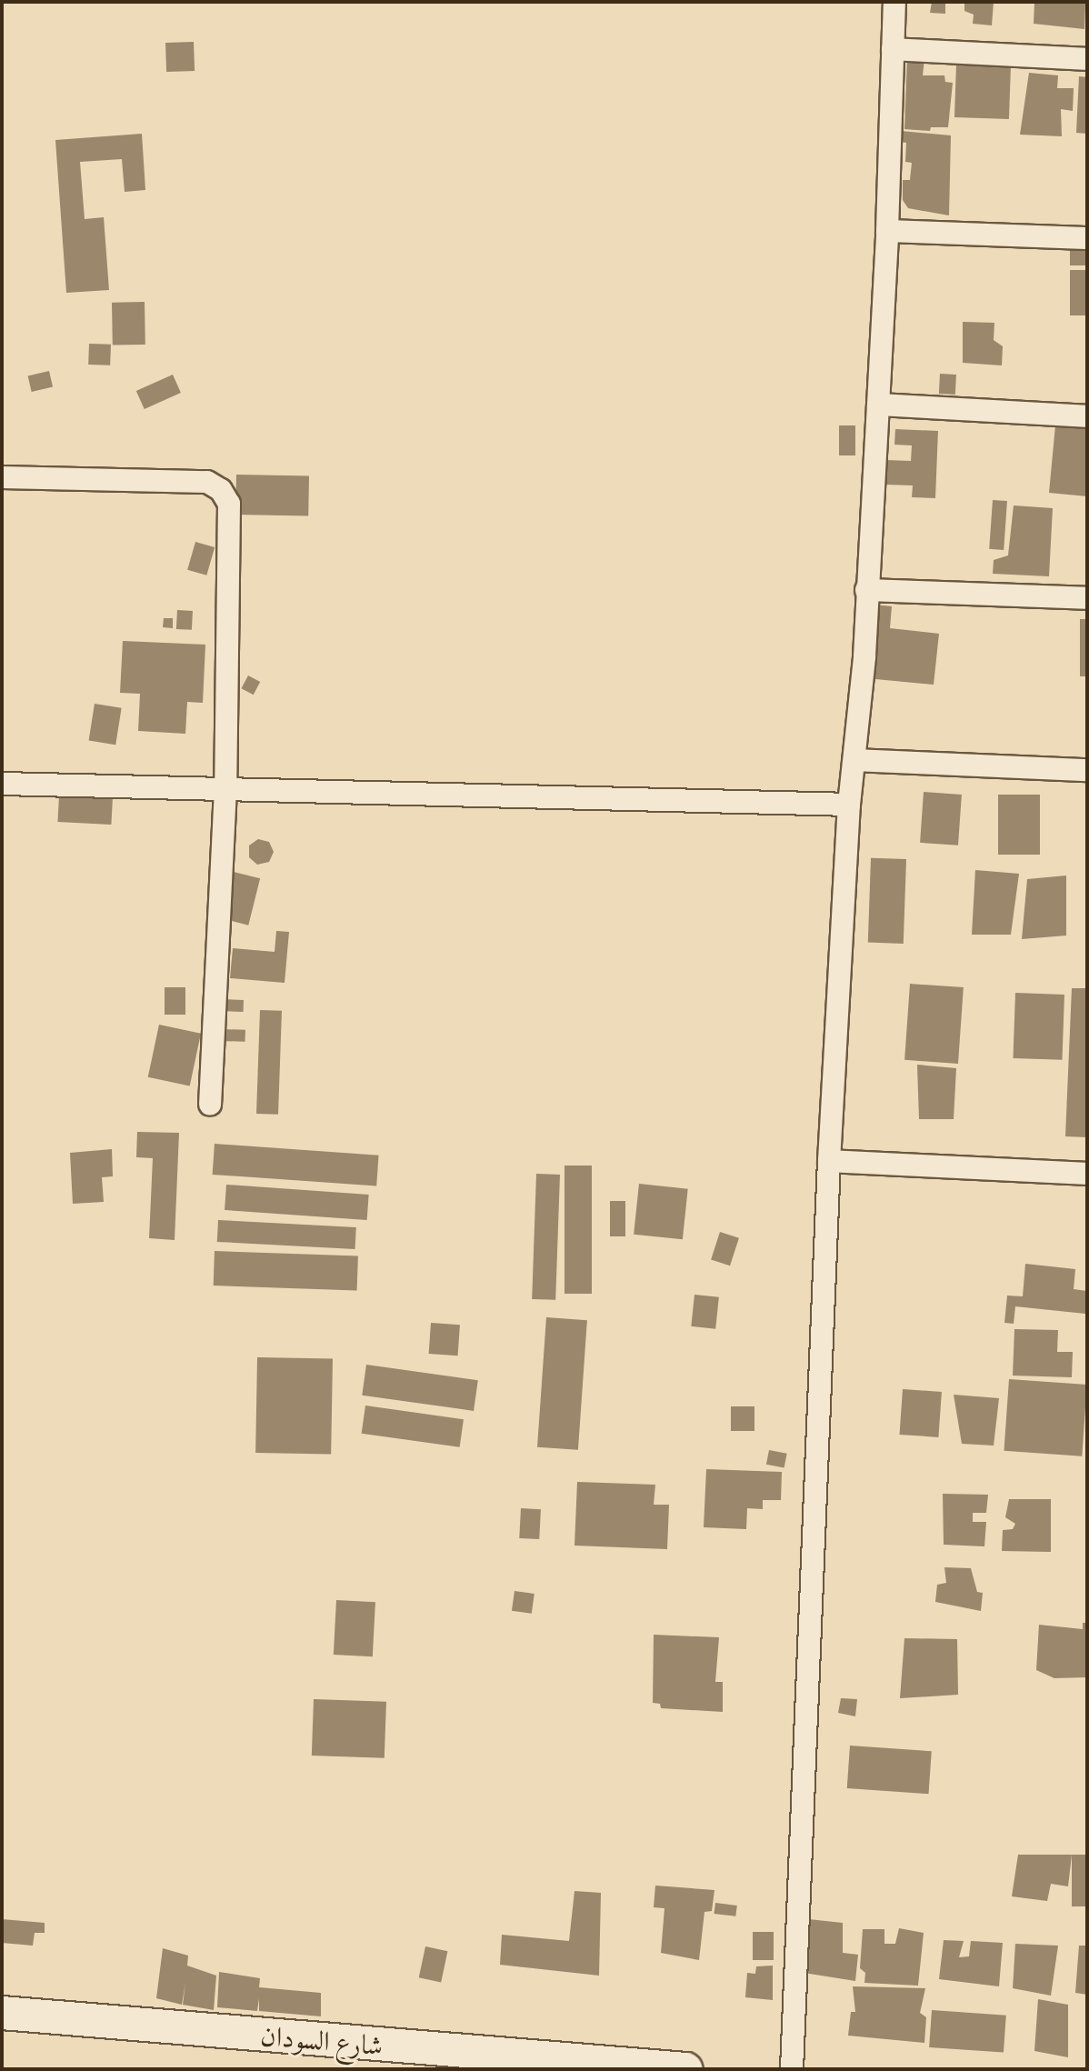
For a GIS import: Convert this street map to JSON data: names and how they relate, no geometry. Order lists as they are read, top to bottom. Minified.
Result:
{"streets":{"main road":["شارع السودان"]}}
